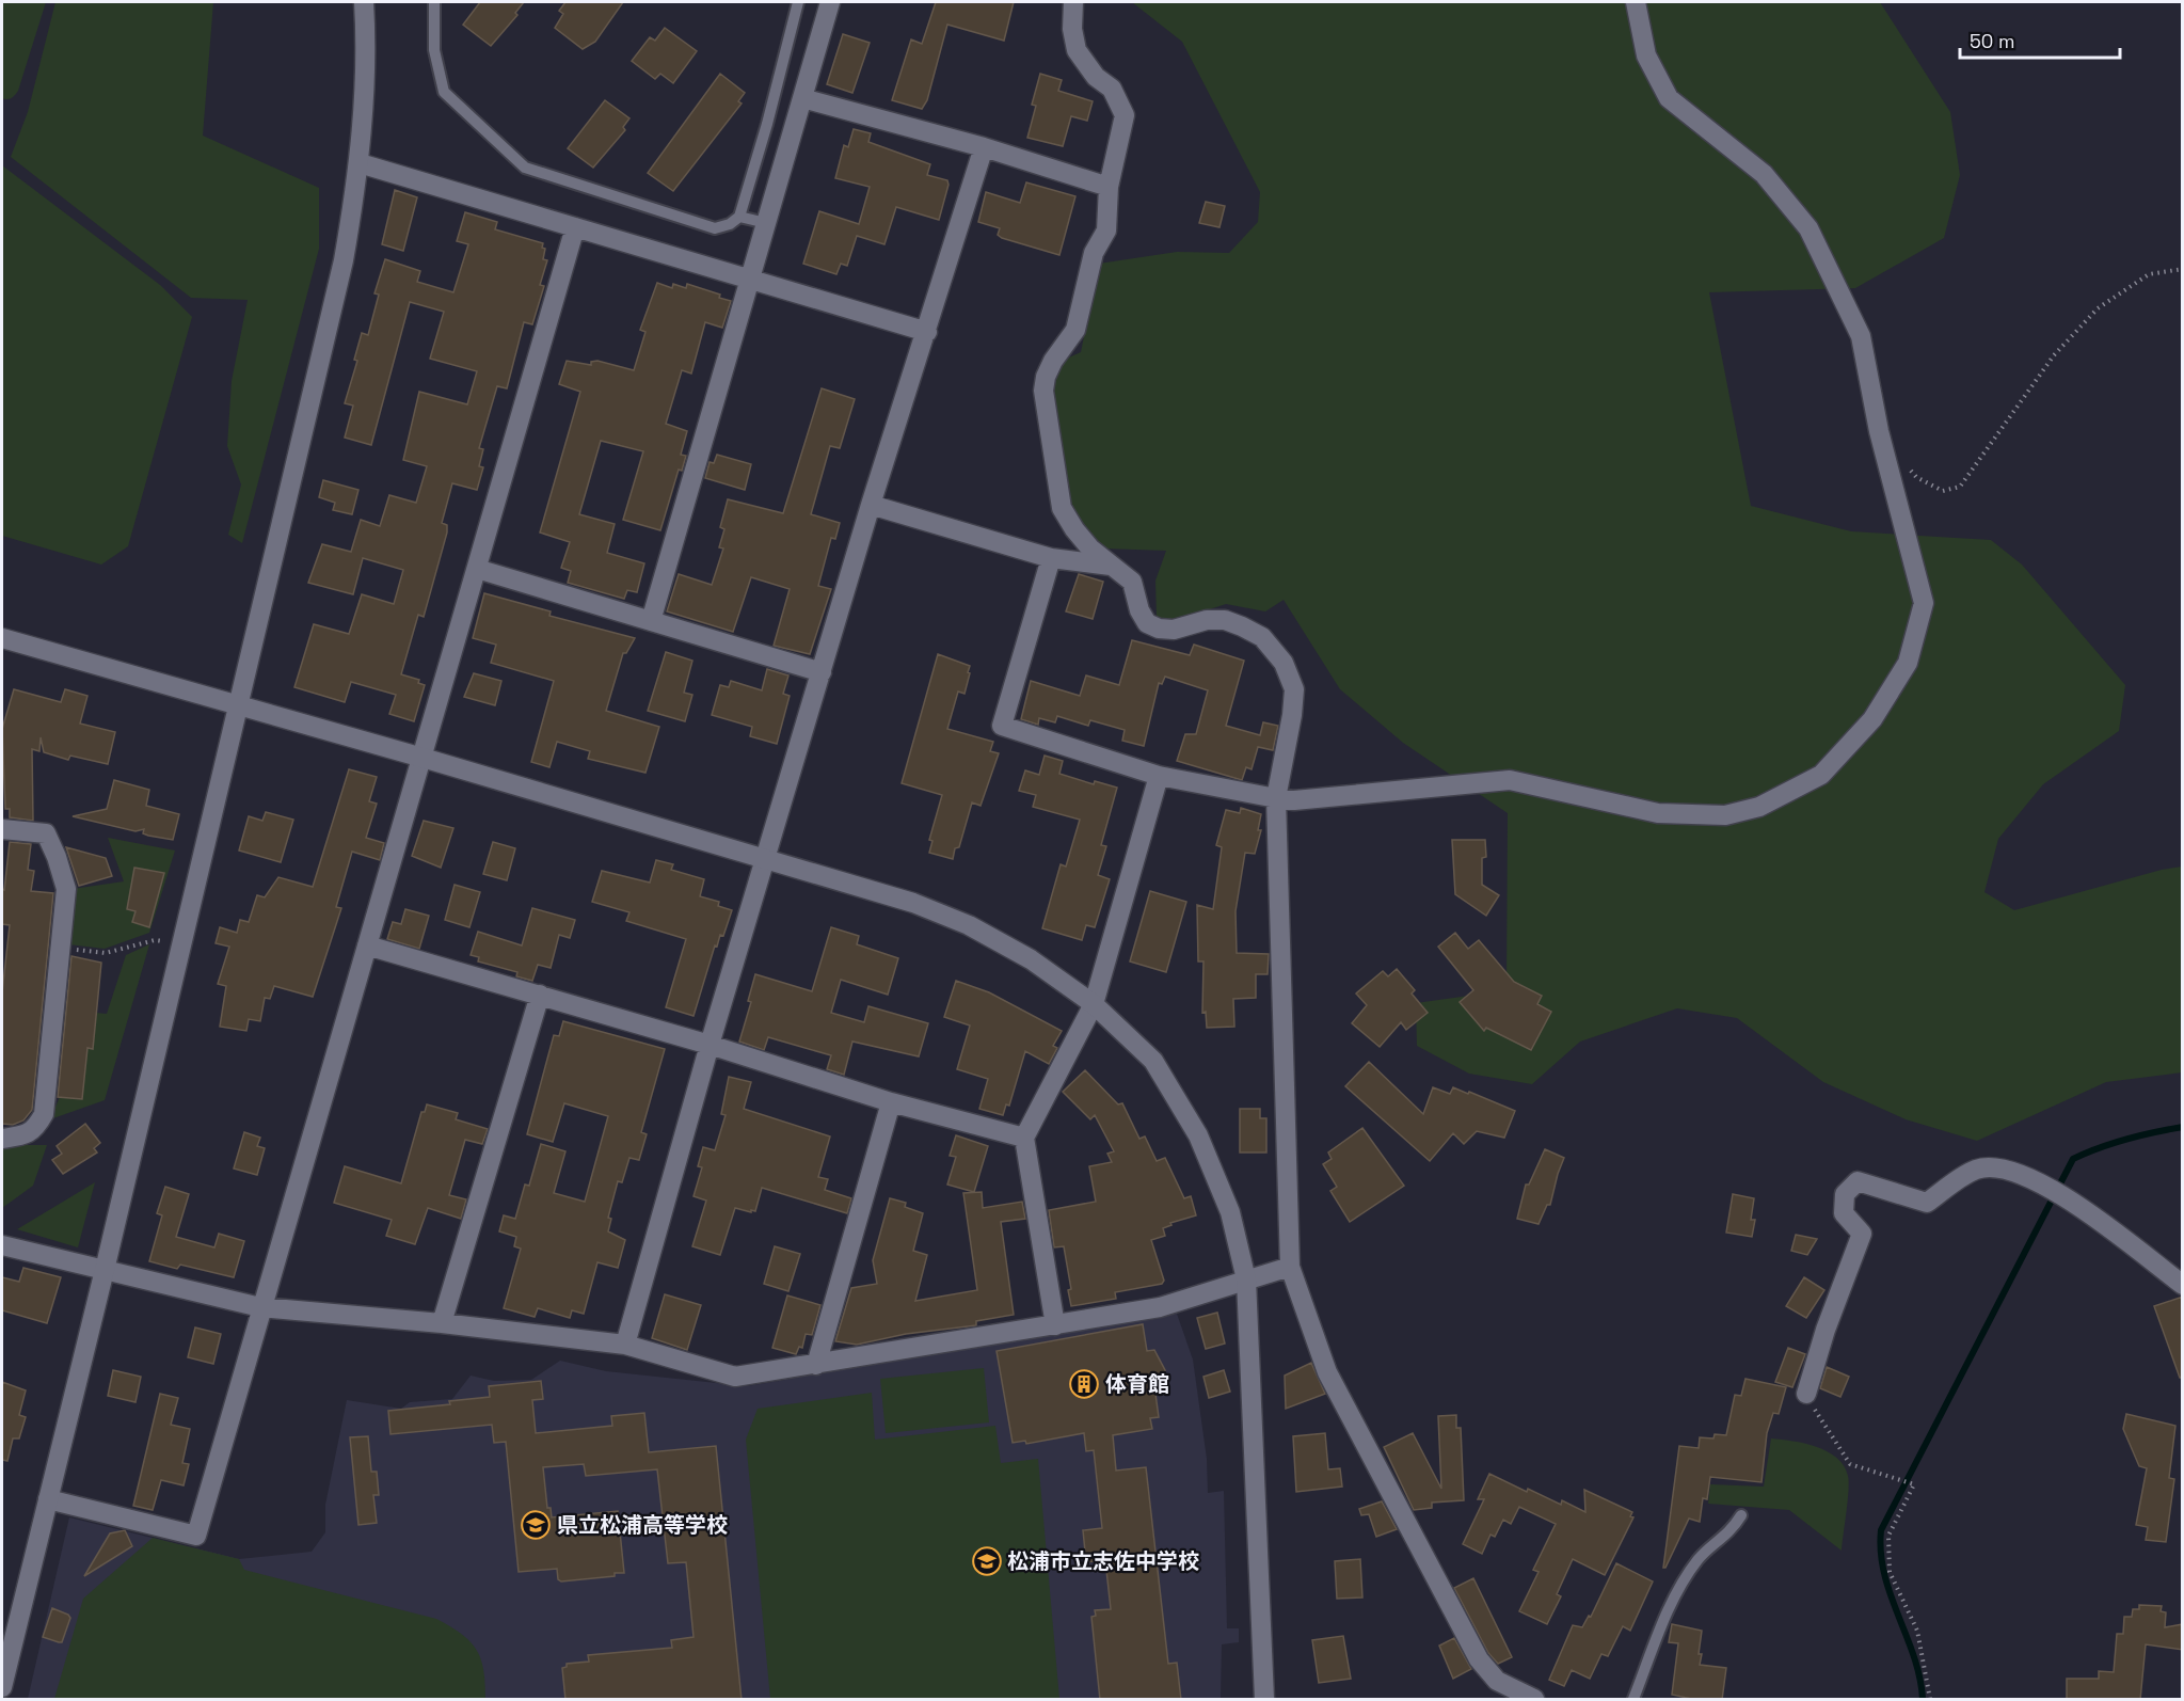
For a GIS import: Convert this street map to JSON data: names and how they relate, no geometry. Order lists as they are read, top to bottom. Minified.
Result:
{"places":{"building":["体育館"],"school or university":["県立松浦高等学校","松浦市立志佐中学校"]},"scale_bar":"50 m"}
